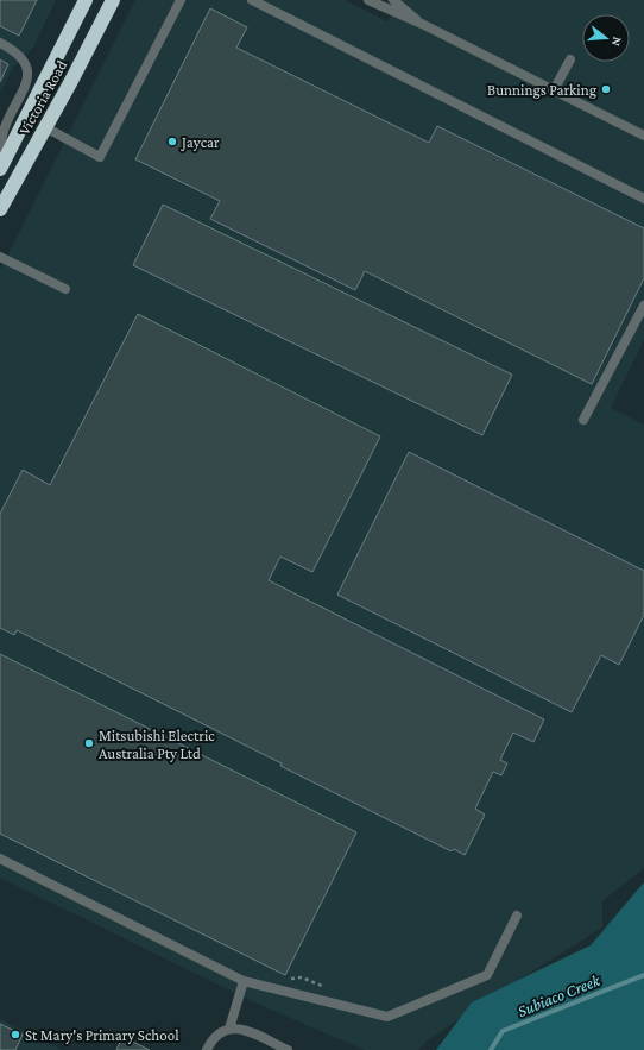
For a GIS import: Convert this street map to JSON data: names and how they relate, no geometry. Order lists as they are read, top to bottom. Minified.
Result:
{"streets":{"highway":["Victoria Road"]},"water":["Subiaco Creek"],"places":["Bunnings Parking","Jaycar","Mitsubishi Electric Australia Pty Ltd","St Mary's Primary School"],"north":"right"}
